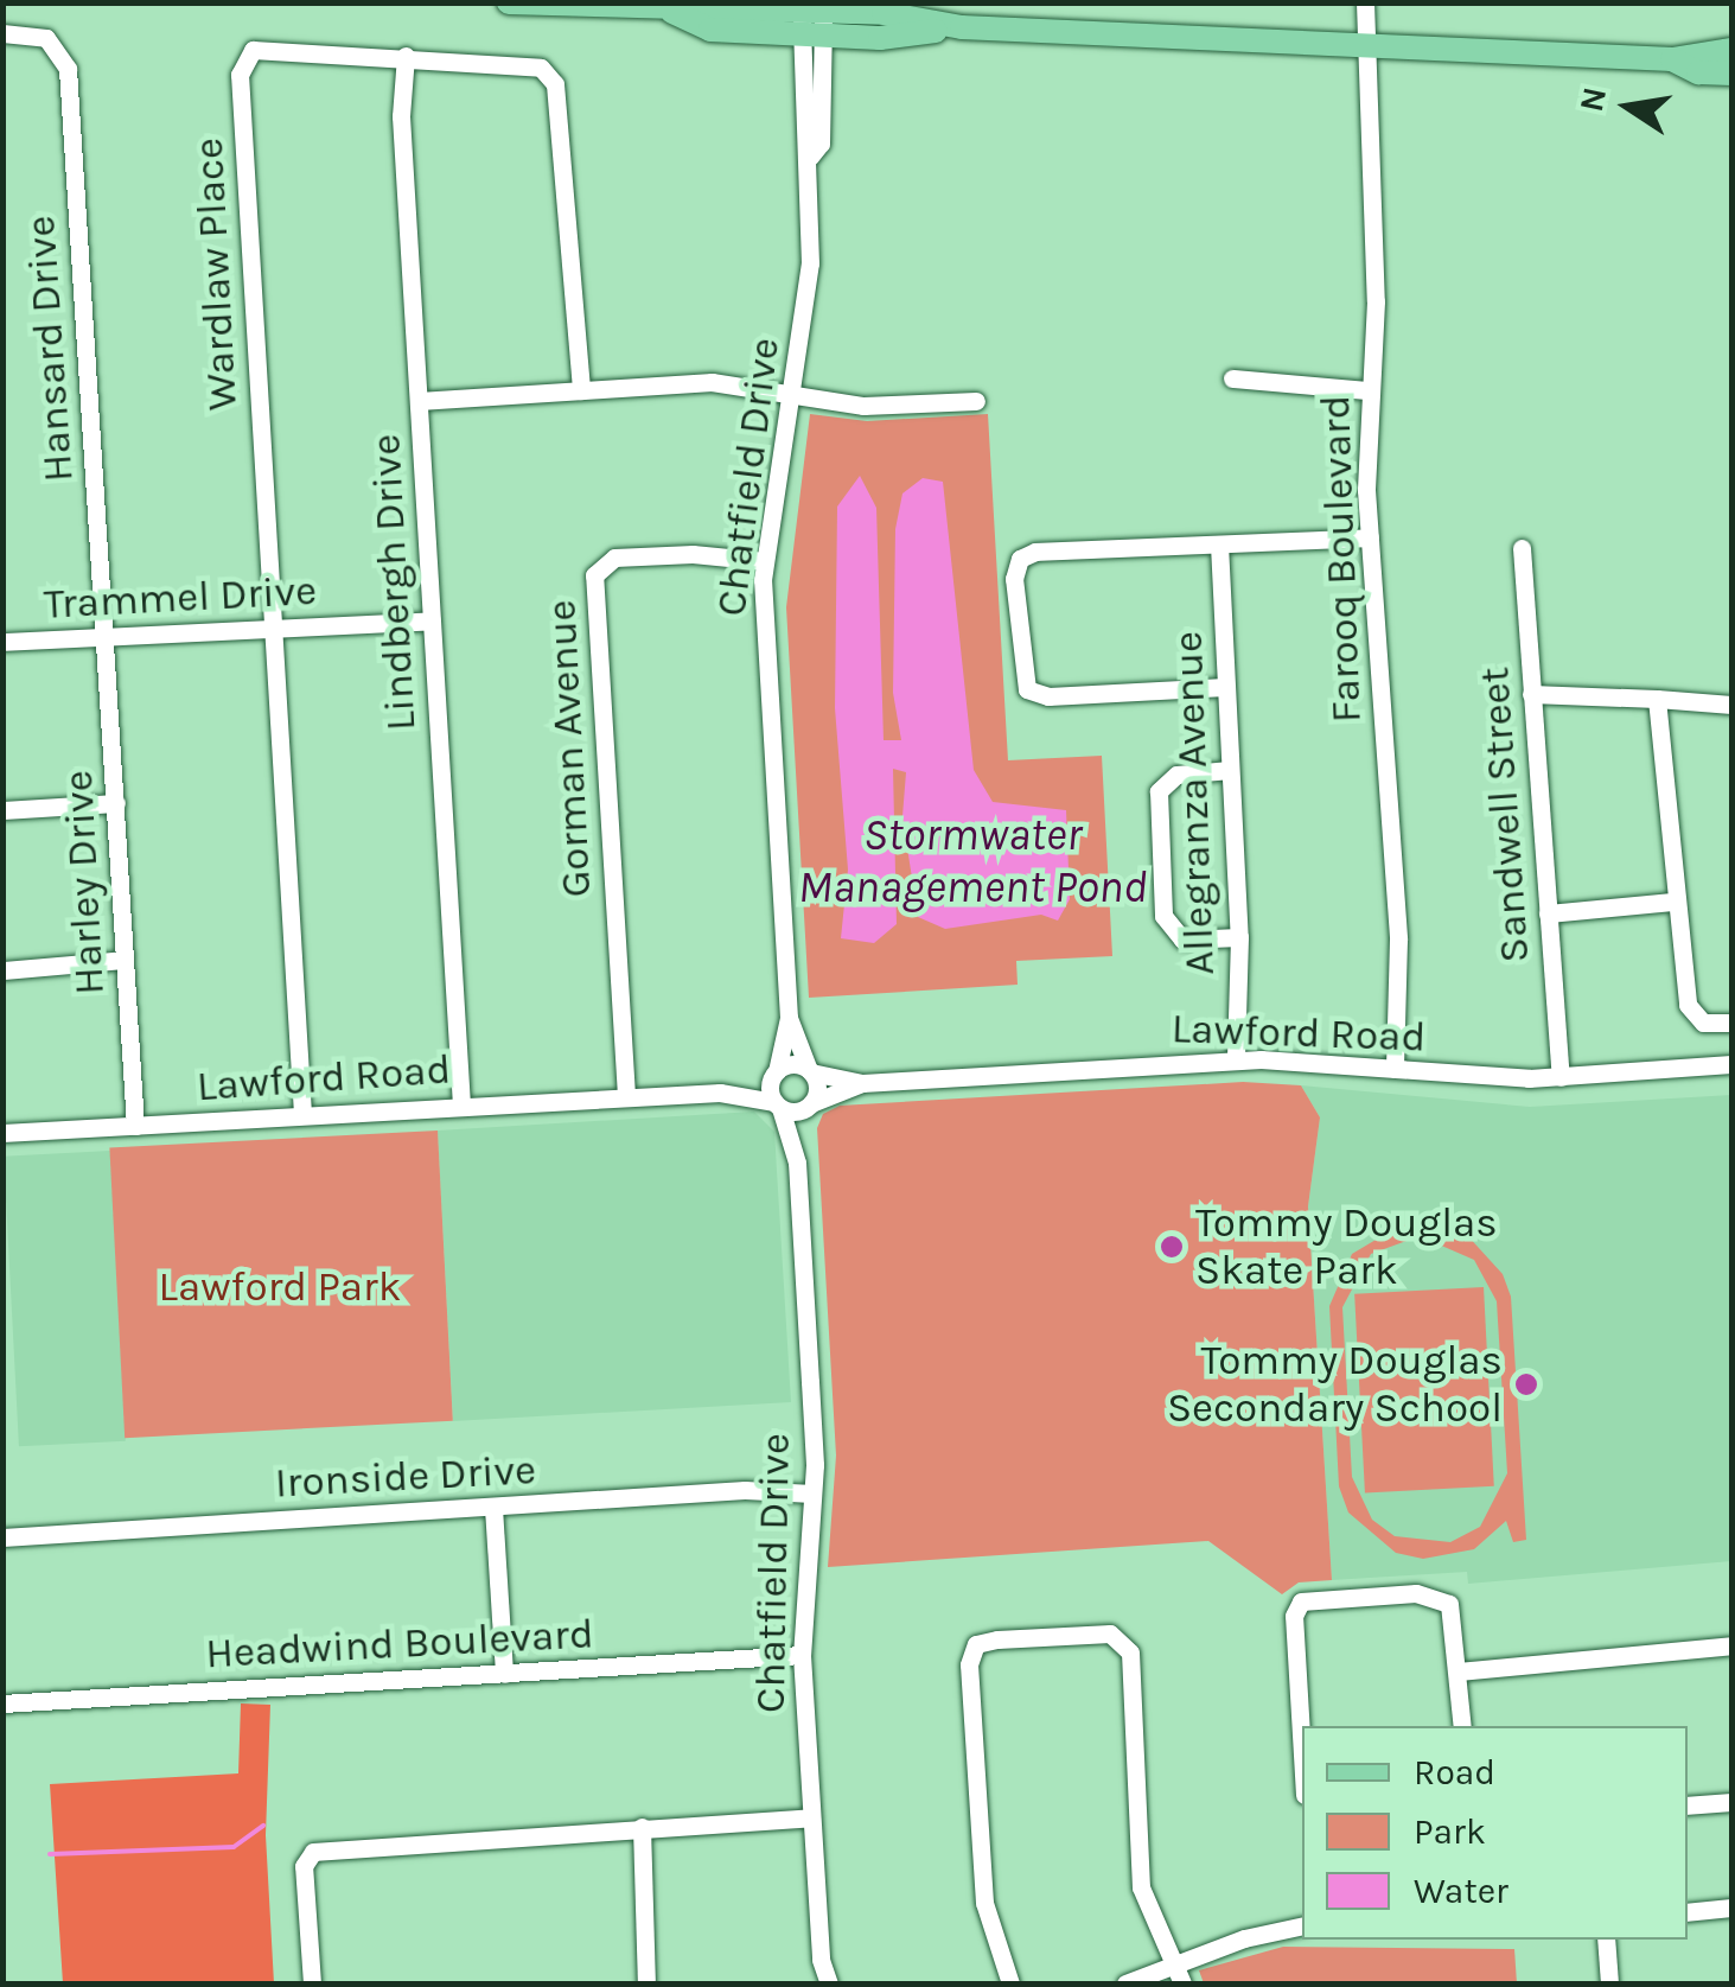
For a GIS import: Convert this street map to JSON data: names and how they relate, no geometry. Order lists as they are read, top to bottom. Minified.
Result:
{"streets":{"street":["Wardlaw Place","Hansard Drive","Chatfield Drive","Farooq Boulevard","Lindbergh Drive","Trammel Drive","Gorman Avenue","Allegranza Avenue","Sandwell Street","Harley Drive","Lawford Road","Ironside Drive","Headwind Boulevard"]},"crossings":[["Wardlaw Place","Lindbergh Drive"],["Wardlaw Place","Trammel Drive"],["Wardlaw Place","Lawford Road"],["Hansard Drive","Trammel Drive"],["Hansard Drive","Harley Drive"],["Chatfield Drive","Gorman Avenue"],["Chatfield Drive","Lawford Road"],["Chatfield Drive","Ironside Drive"],["Chatfield Drive","Headwind Boulevard"],["Farooq Boulevard","Lawford Road"],["Lindbergh Drive","Trammel Drive"],["Lindbergh Drive","Lawford Road"],["Trammel Drive","Harley Drive"],["Gorman Avenue","Lawford Road"],["Allegranza Avenue","Lawford Road"],["Sandwell Street","Lawford Road"],["Harley Drive","Lawford Road"]],"water":["Stormwater Management Pond"],"parks":["Lawford Park"],"places":["Tommy Douglas Skate Park","Tommy Douglas Secondary School"],"legend":["Road","Park","Water"],"north":"left"}
